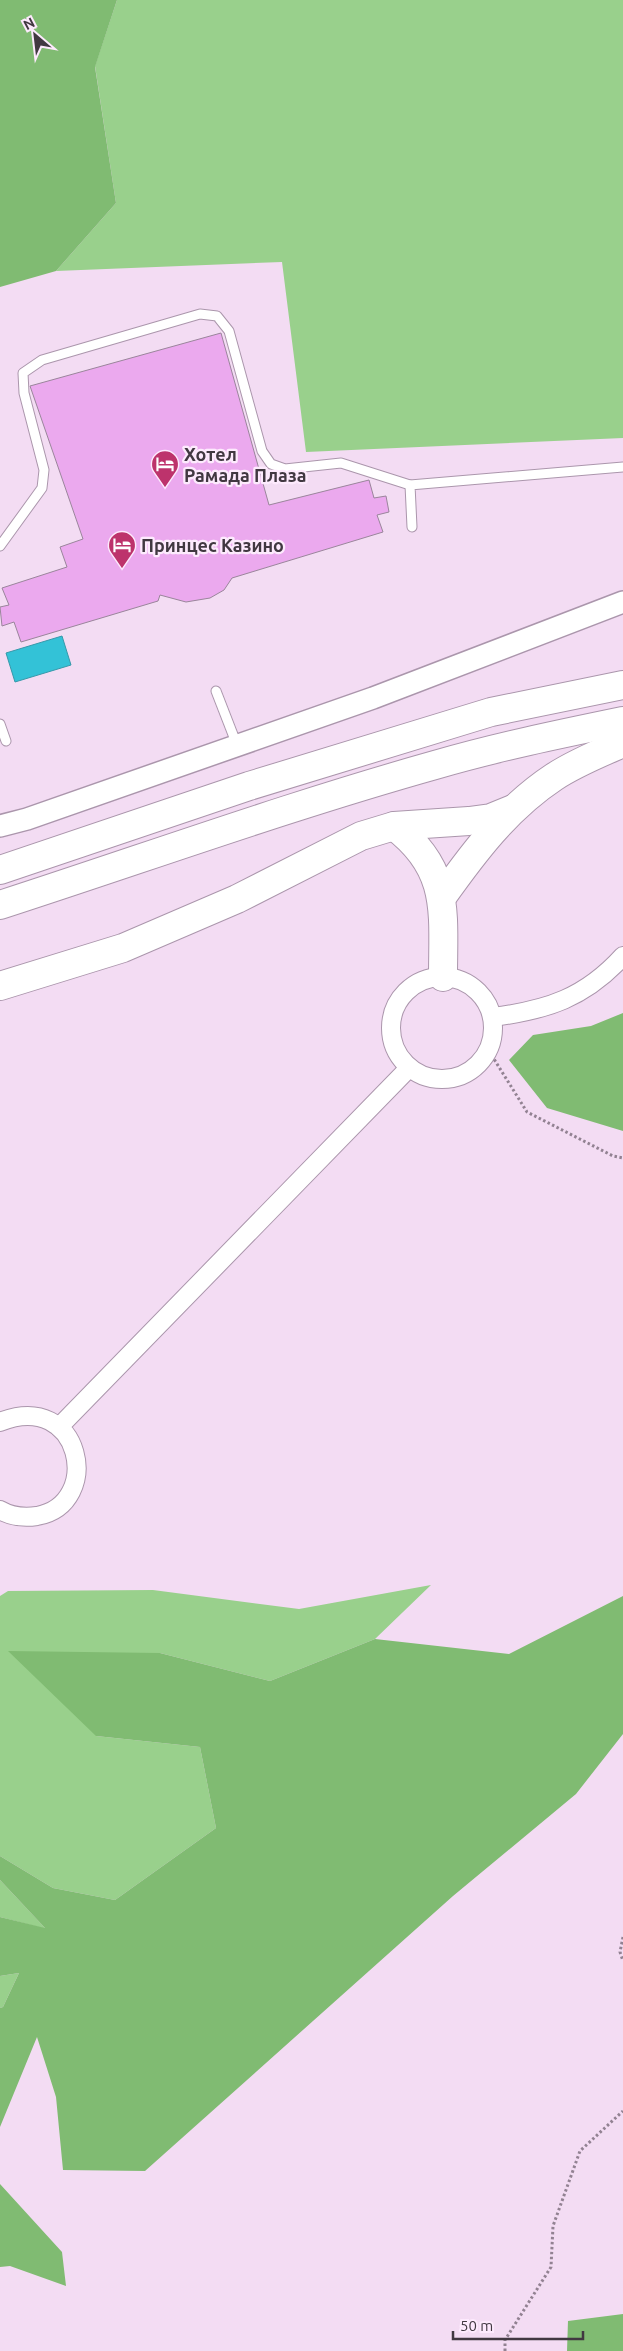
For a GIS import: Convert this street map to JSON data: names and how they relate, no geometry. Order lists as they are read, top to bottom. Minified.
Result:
{"places":{"hotel":["Хотел Рамада Плаза","Принцес Казино"]},"scale_bar":"50 m","north":"top left"}
